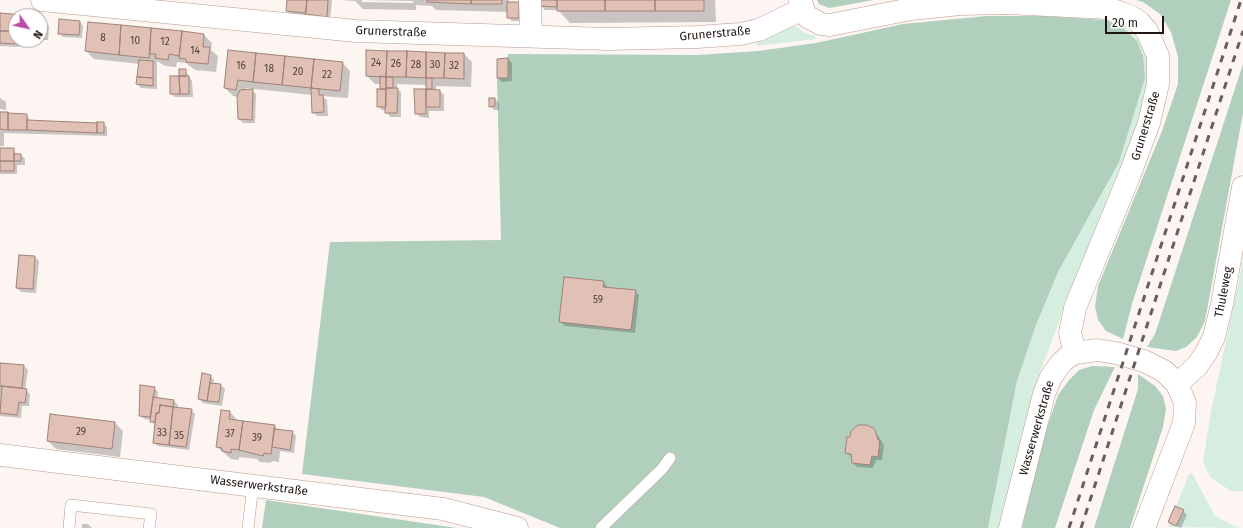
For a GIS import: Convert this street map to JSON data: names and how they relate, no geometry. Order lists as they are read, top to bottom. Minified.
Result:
{"streets":{"street":["Grunerstraße","Thuleweg","Wasserwerkstraße"]},"crossings":[["Grunerstraße","Wasserwerkstraße"],["Thuleweg","Wasserwerkstraße"]],"house_numbers":["8","10","12","14","24","26","28","30","16","32","18","20","22","59","29","33","37","35","39"],"scale_bar":"20 m","north":"bottom right"}
